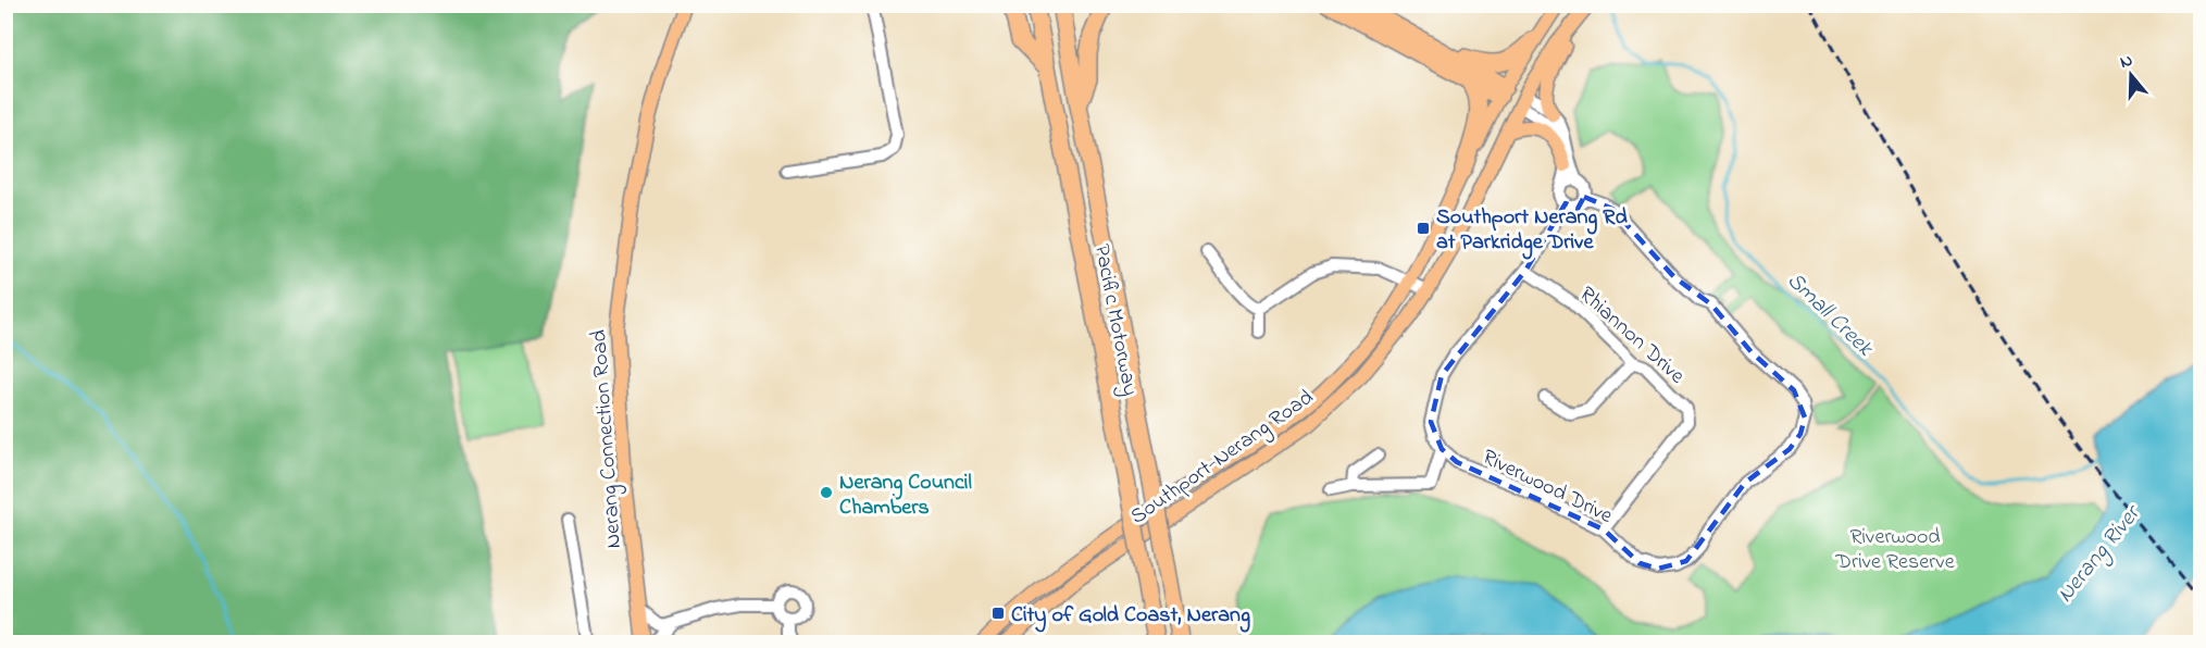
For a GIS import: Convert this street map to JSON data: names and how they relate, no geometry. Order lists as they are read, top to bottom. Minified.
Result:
{"streets":{"highway":["Pacific Motorway"],"main road":["Nerang Connection Road","Southport-Nerang Road"],"street":["Rhiannon Drive","Riverwood Drive"]},"crossings":[["Rhiannon Drive","Riverwood Drive"]],"water":["Small Creek","Nerang River"],"parks":["Riverwood Drive Reserve"],"places":{"transit":["Southport Nerang Rd at Parkridge Drive","City of Gold Coast, Nerang"],"other":["Nerang Council Chambers"]},"north":"top"}
